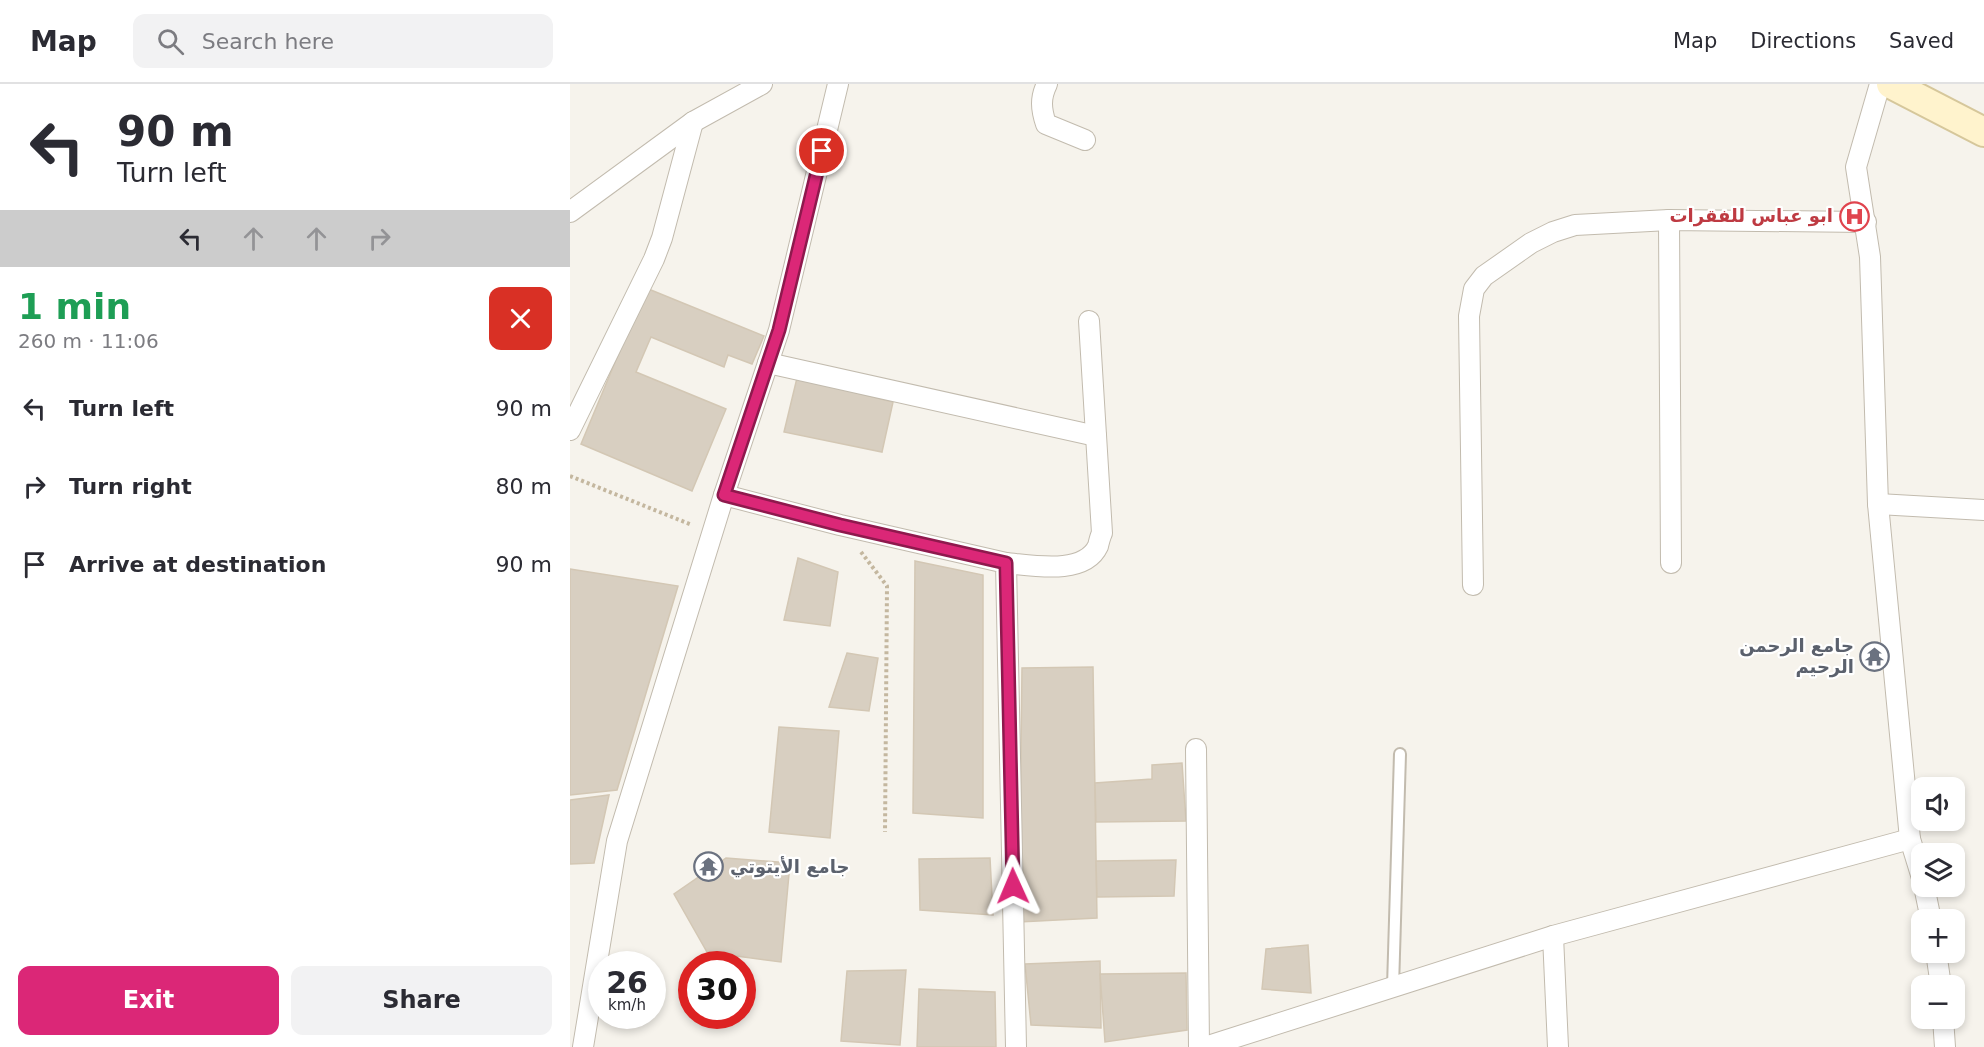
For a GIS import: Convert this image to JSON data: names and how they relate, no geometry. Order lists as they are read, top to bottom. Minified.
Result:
{"places":{"hospital":["ابو عباس للفقرات"],"temple":["جامع الرحمن الرحيم","جامع الأيتوتي"]},"page":{"header":"Map","search":"Search here","nav":["Map","Directions","Saved"],"turn":["90 m","Turn left"],"heading":["1 min","260 m · 11:06"],"list":[{"name":"Turn left","value":"90 m"},{"name":"Turn right","value":"80 m"},{"name":"Arrive at destination","value":"90 m"}],"map_buttons":["+","−"],"speed":"26 km/h","limit":"30","buttons":["Exit","Share"]}}
